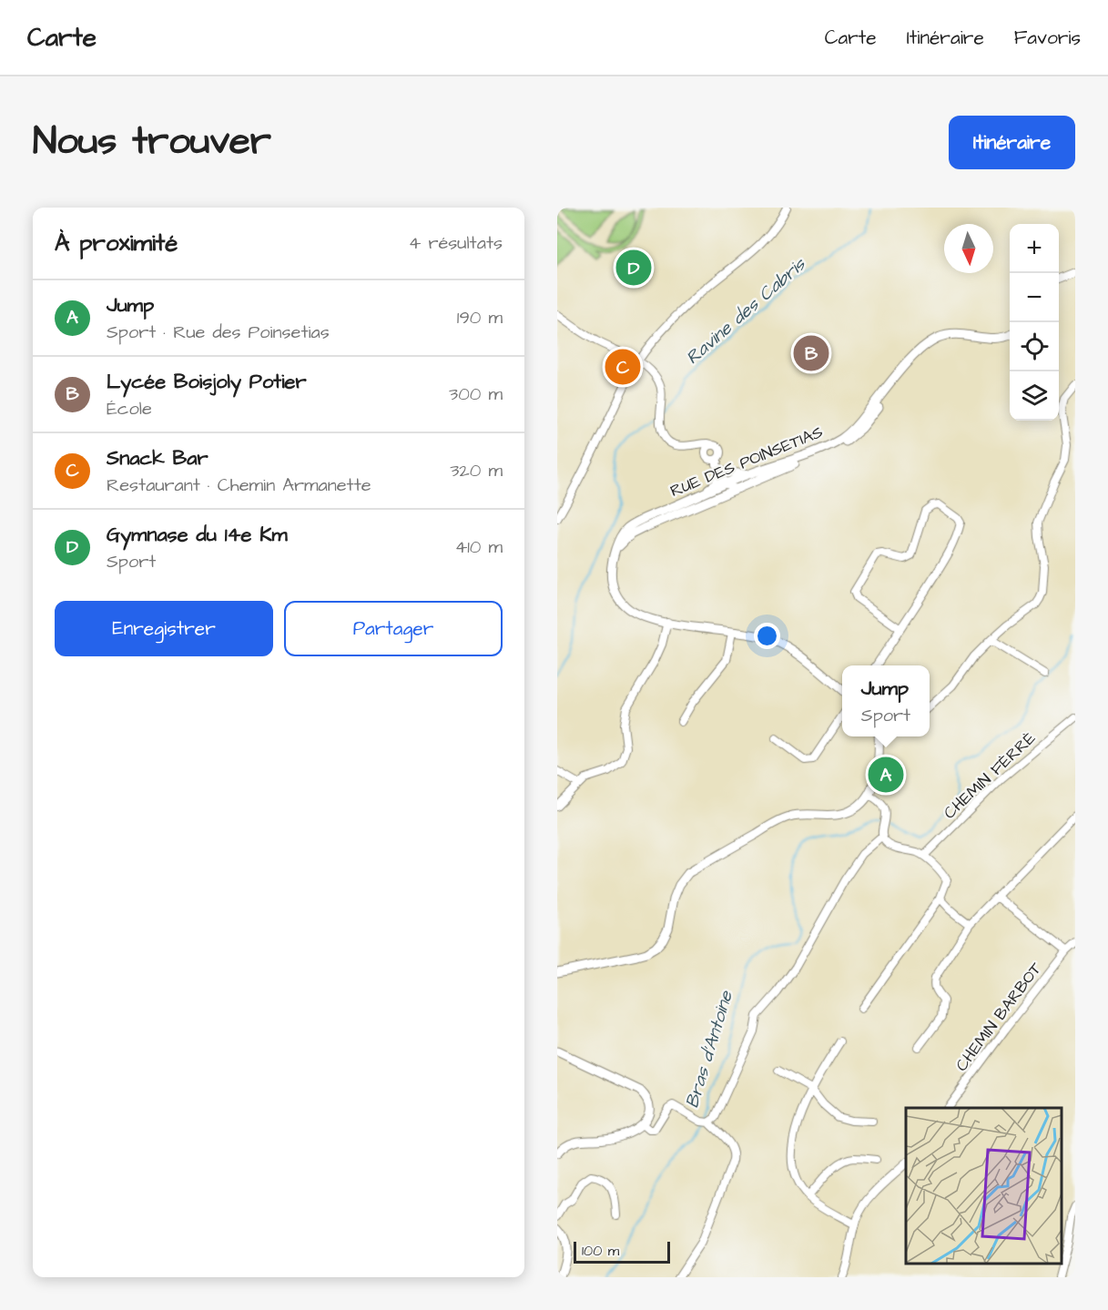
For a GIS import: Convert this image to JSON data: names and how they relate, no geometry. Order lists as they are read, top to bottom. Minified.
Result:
{"streets":{"main road":["RUE DES POINSETIAS"],"street":["CHEMIN FÈRRÈ","CHEMIN BARBOT"]},"water":["Ravine des Cabris","Bras d'Antoine"],"scale_bar":"100 m","north":"bottom","page":{"header":"Carte","nav":["Carte","Itinéraire","Favoris"],"title":"Nous trouver","buttons":["Itinéraire",["Enregistrer","Partager"]],"heading":["À proximité","4 résultats"],"map_buttons":["+","−"],"pins":["D","B","C","A"],"list":[{"mark":"A","name":"Jump","note":"Sport · Rue des Poinsetias","value":"190 m"},{"mark":"B","name":"Lycée Boisjoly Potier","note":"École","value":"300 m"},{"mark":"C","name":"Snack Bar","note":"Restaurant · Chemin Armanette","value":"320 m"},{"mark":"D","name":"Gymnase du 14e Km","note":"Sport","value":"410 m"}],"popup":["Jump","Sport"],"scale":"100 m"}}
